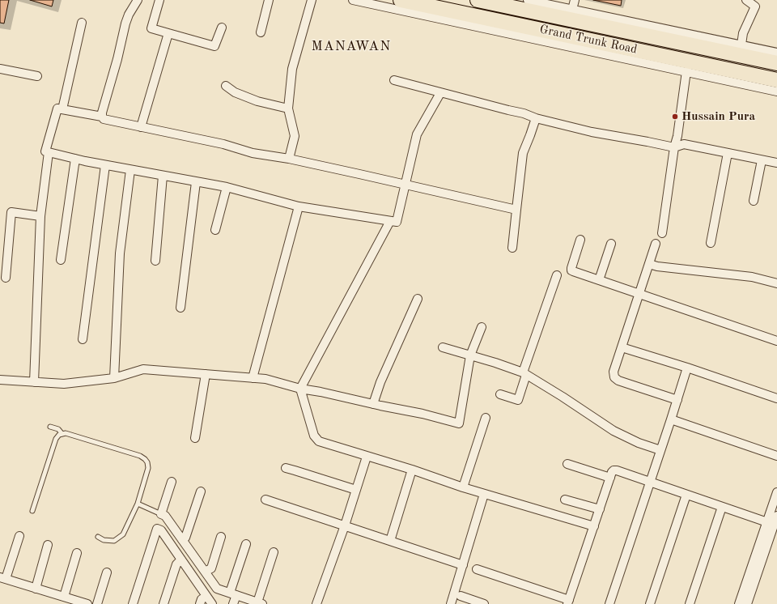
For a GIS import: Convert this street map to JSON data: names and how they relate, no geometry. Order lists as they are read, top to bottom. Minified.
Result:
{"streets":{"highway":["Grand Trunk Road"]},"districts":["MANAWAN"],"places":["Hussain Pura"]}
